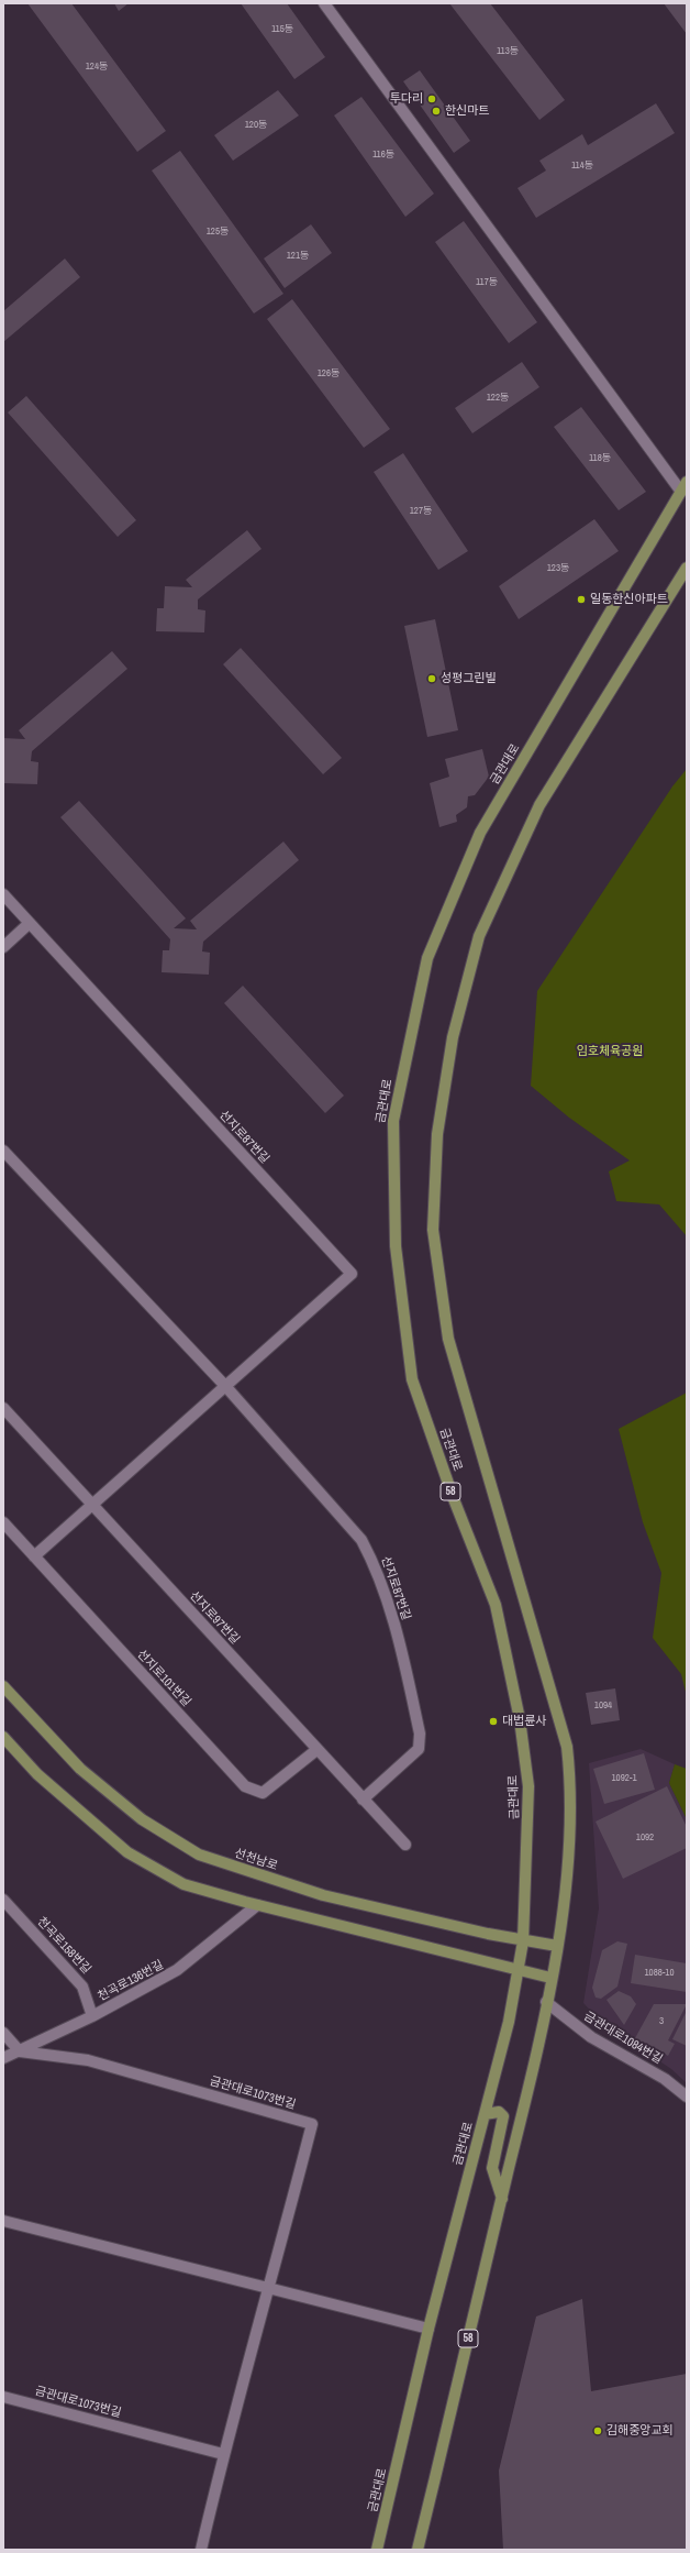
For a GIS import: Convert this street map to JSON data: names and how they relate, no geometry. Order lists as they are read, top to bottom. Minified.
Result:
{"streets":{"main road":["금관대로","58","선천남로"],"street":["선지로87번길","선지로97번길","선지로101번길","천곡로158번길","천곡로136번길","금관대로1084번길","금관대로1073번길"]},"crossings":[["금관대로","선천남로"],["선지로87번길","선지로97번길"],["선지로87번길","선지로101번길"],["58","선천남로"],["58","금관대로1084번길"],["선지로97번길","선지로101번길"],["천곡로158번길","천곡로136번길"],["천곡로136번길","금관대로1073번길"]],"parks":["임호체육공원"],"places":["투다리","한신마트","일동한신아파트","성평그린빌","대법륜사","김해중앙교회"],"house_numbers":["115동","113동","124동","120동","116동","114동","125동","121동","117동","126동","122동","118동","127동","123동","1094","1092-1","1092","1088-10","3"]}
